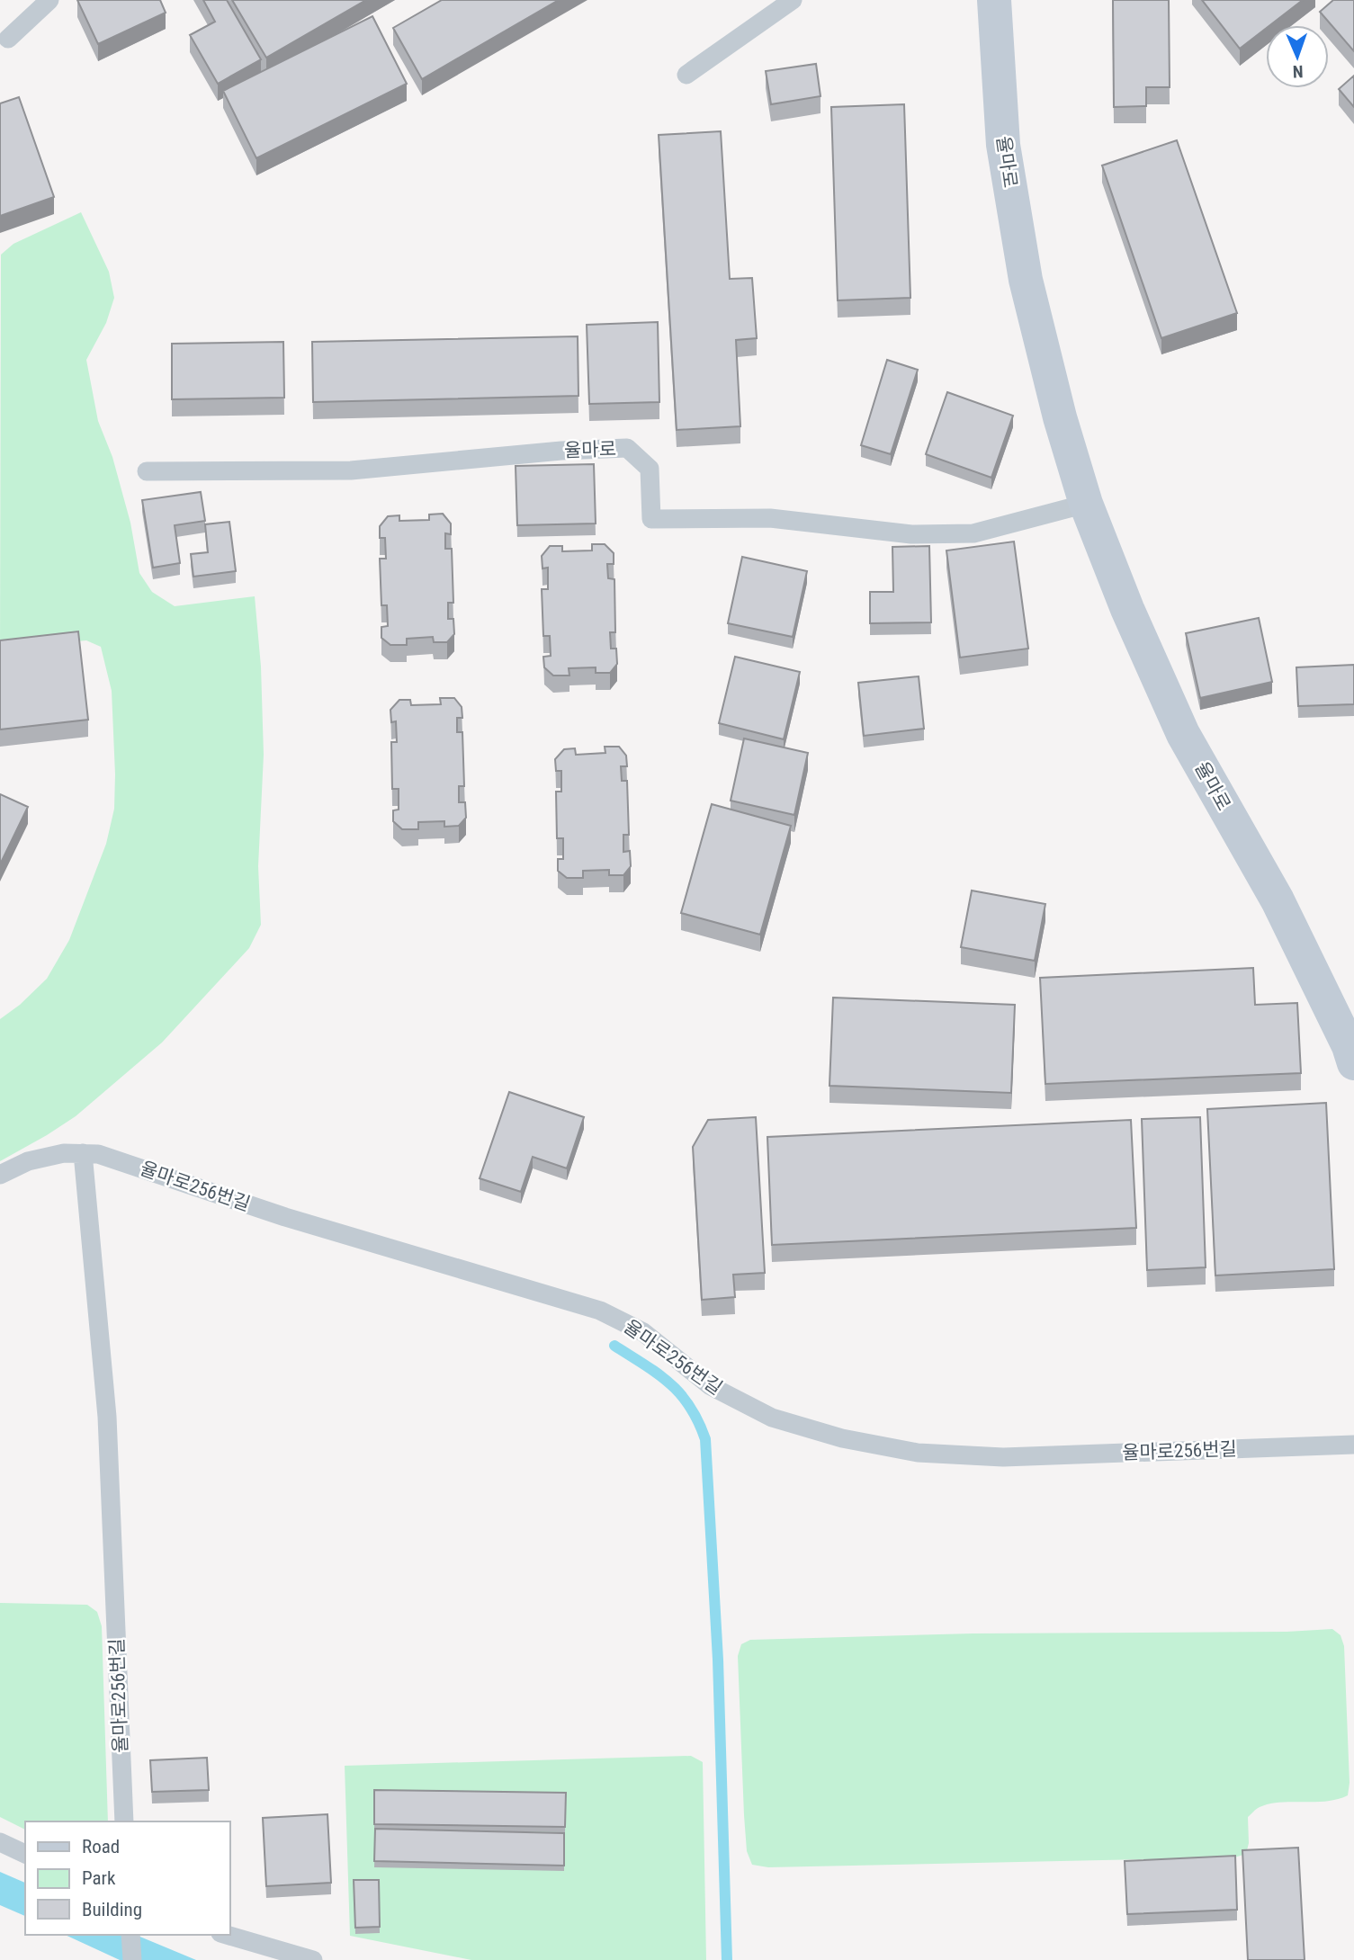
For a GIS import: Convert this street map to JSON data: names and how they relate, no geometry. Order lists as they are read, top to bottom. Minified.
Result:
{"streets":{"street":["율마로"],"lane":["율마로256번길"]},"legend":["Road","Park","Building"],"north":"bottom"}
